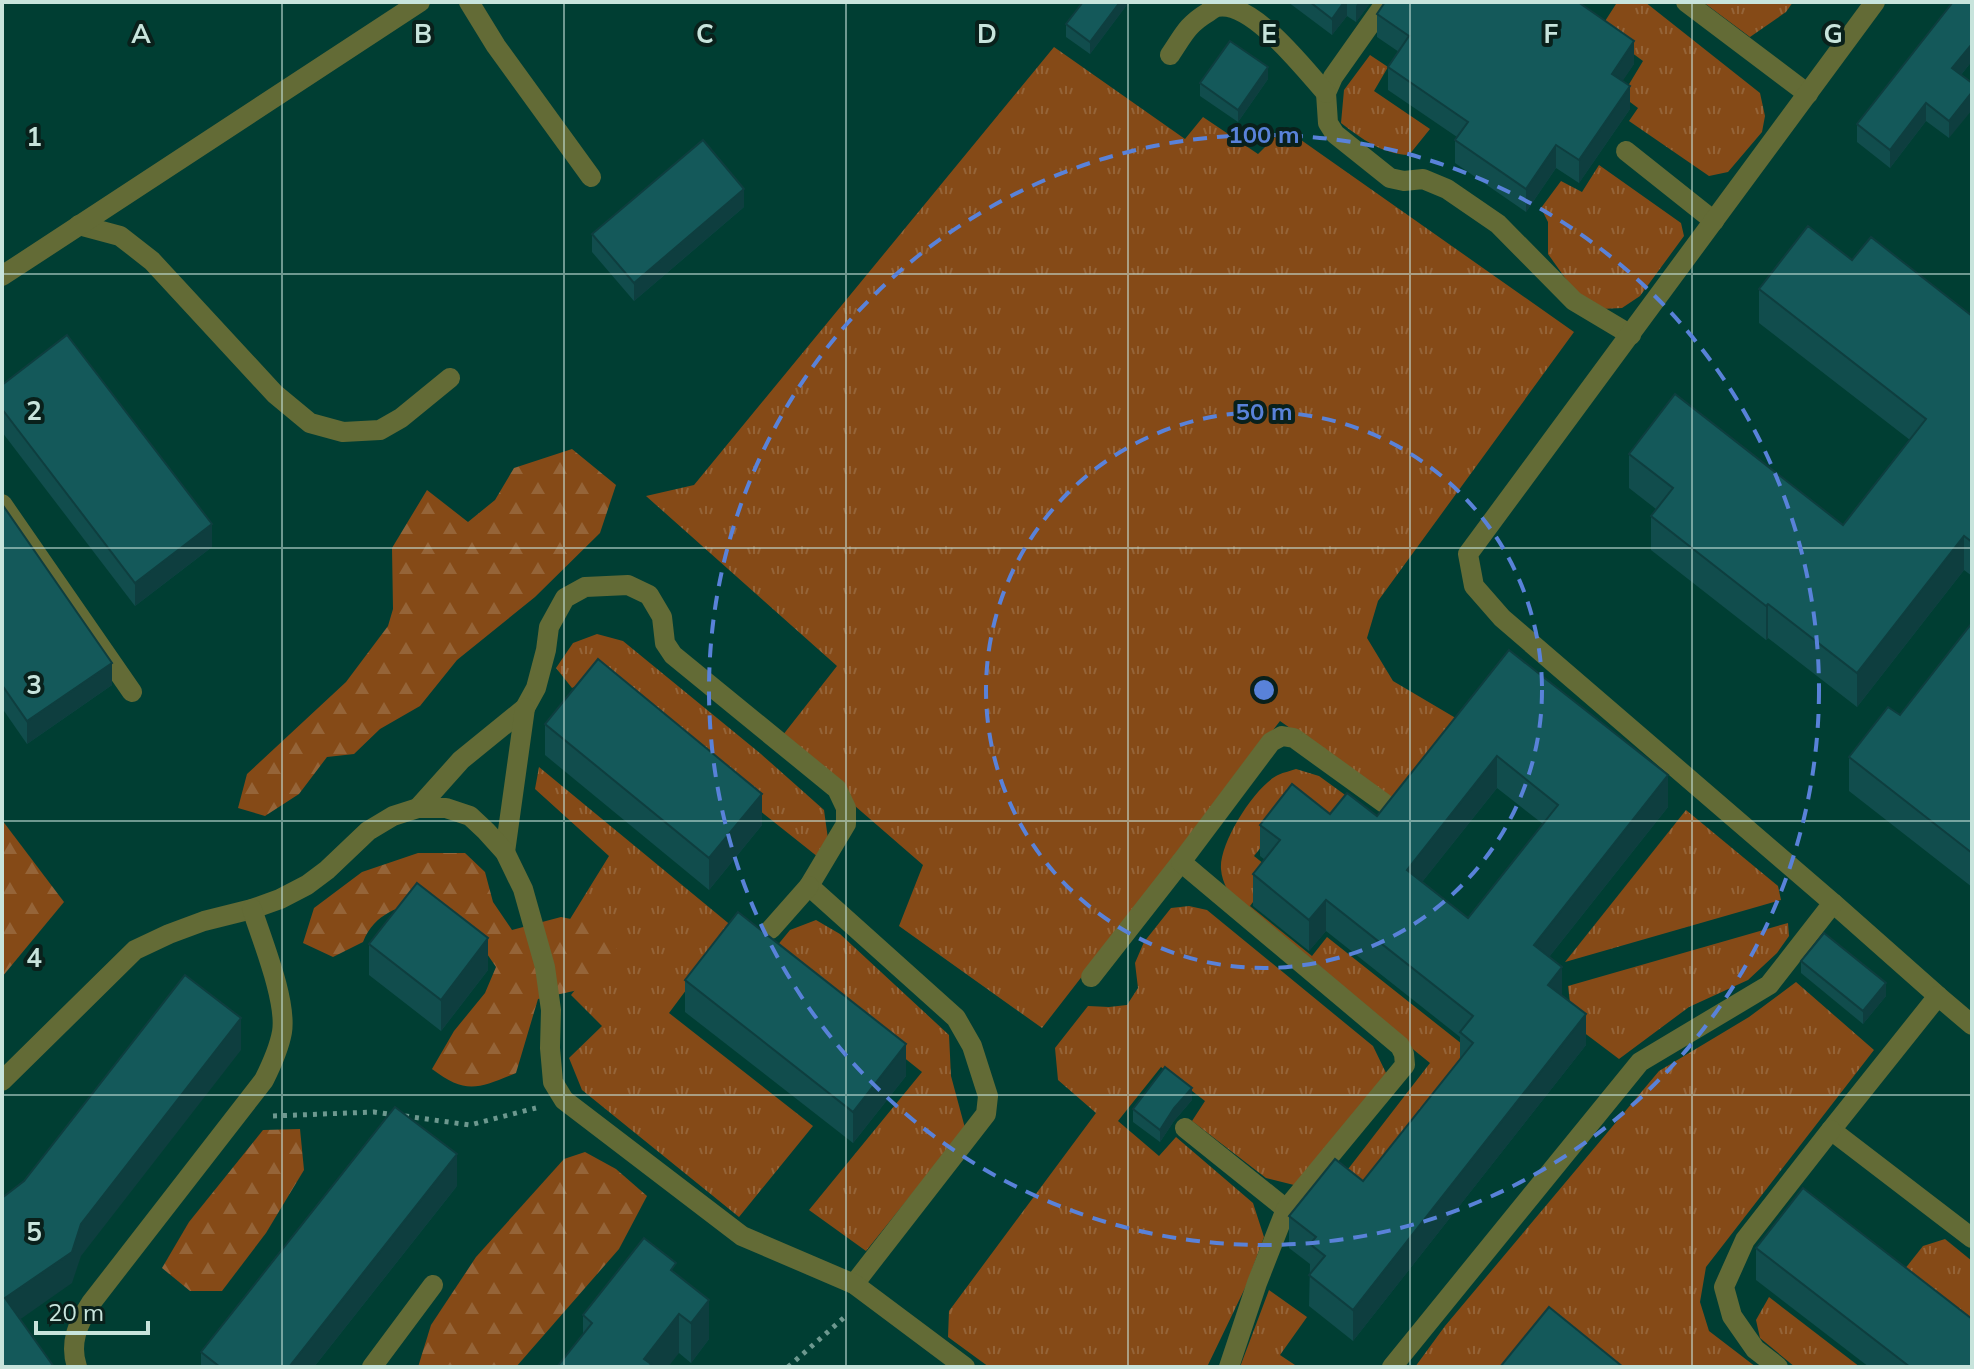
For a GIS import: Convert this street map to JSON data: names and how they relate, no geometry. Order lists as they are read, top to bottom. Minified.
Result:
{"scale_bar":"20 m","grid":{"columns":["A","B","C","D","E","F","G"],"rows":["1","2","3","4","5"]},"rings":["100 m","50 m"]}
